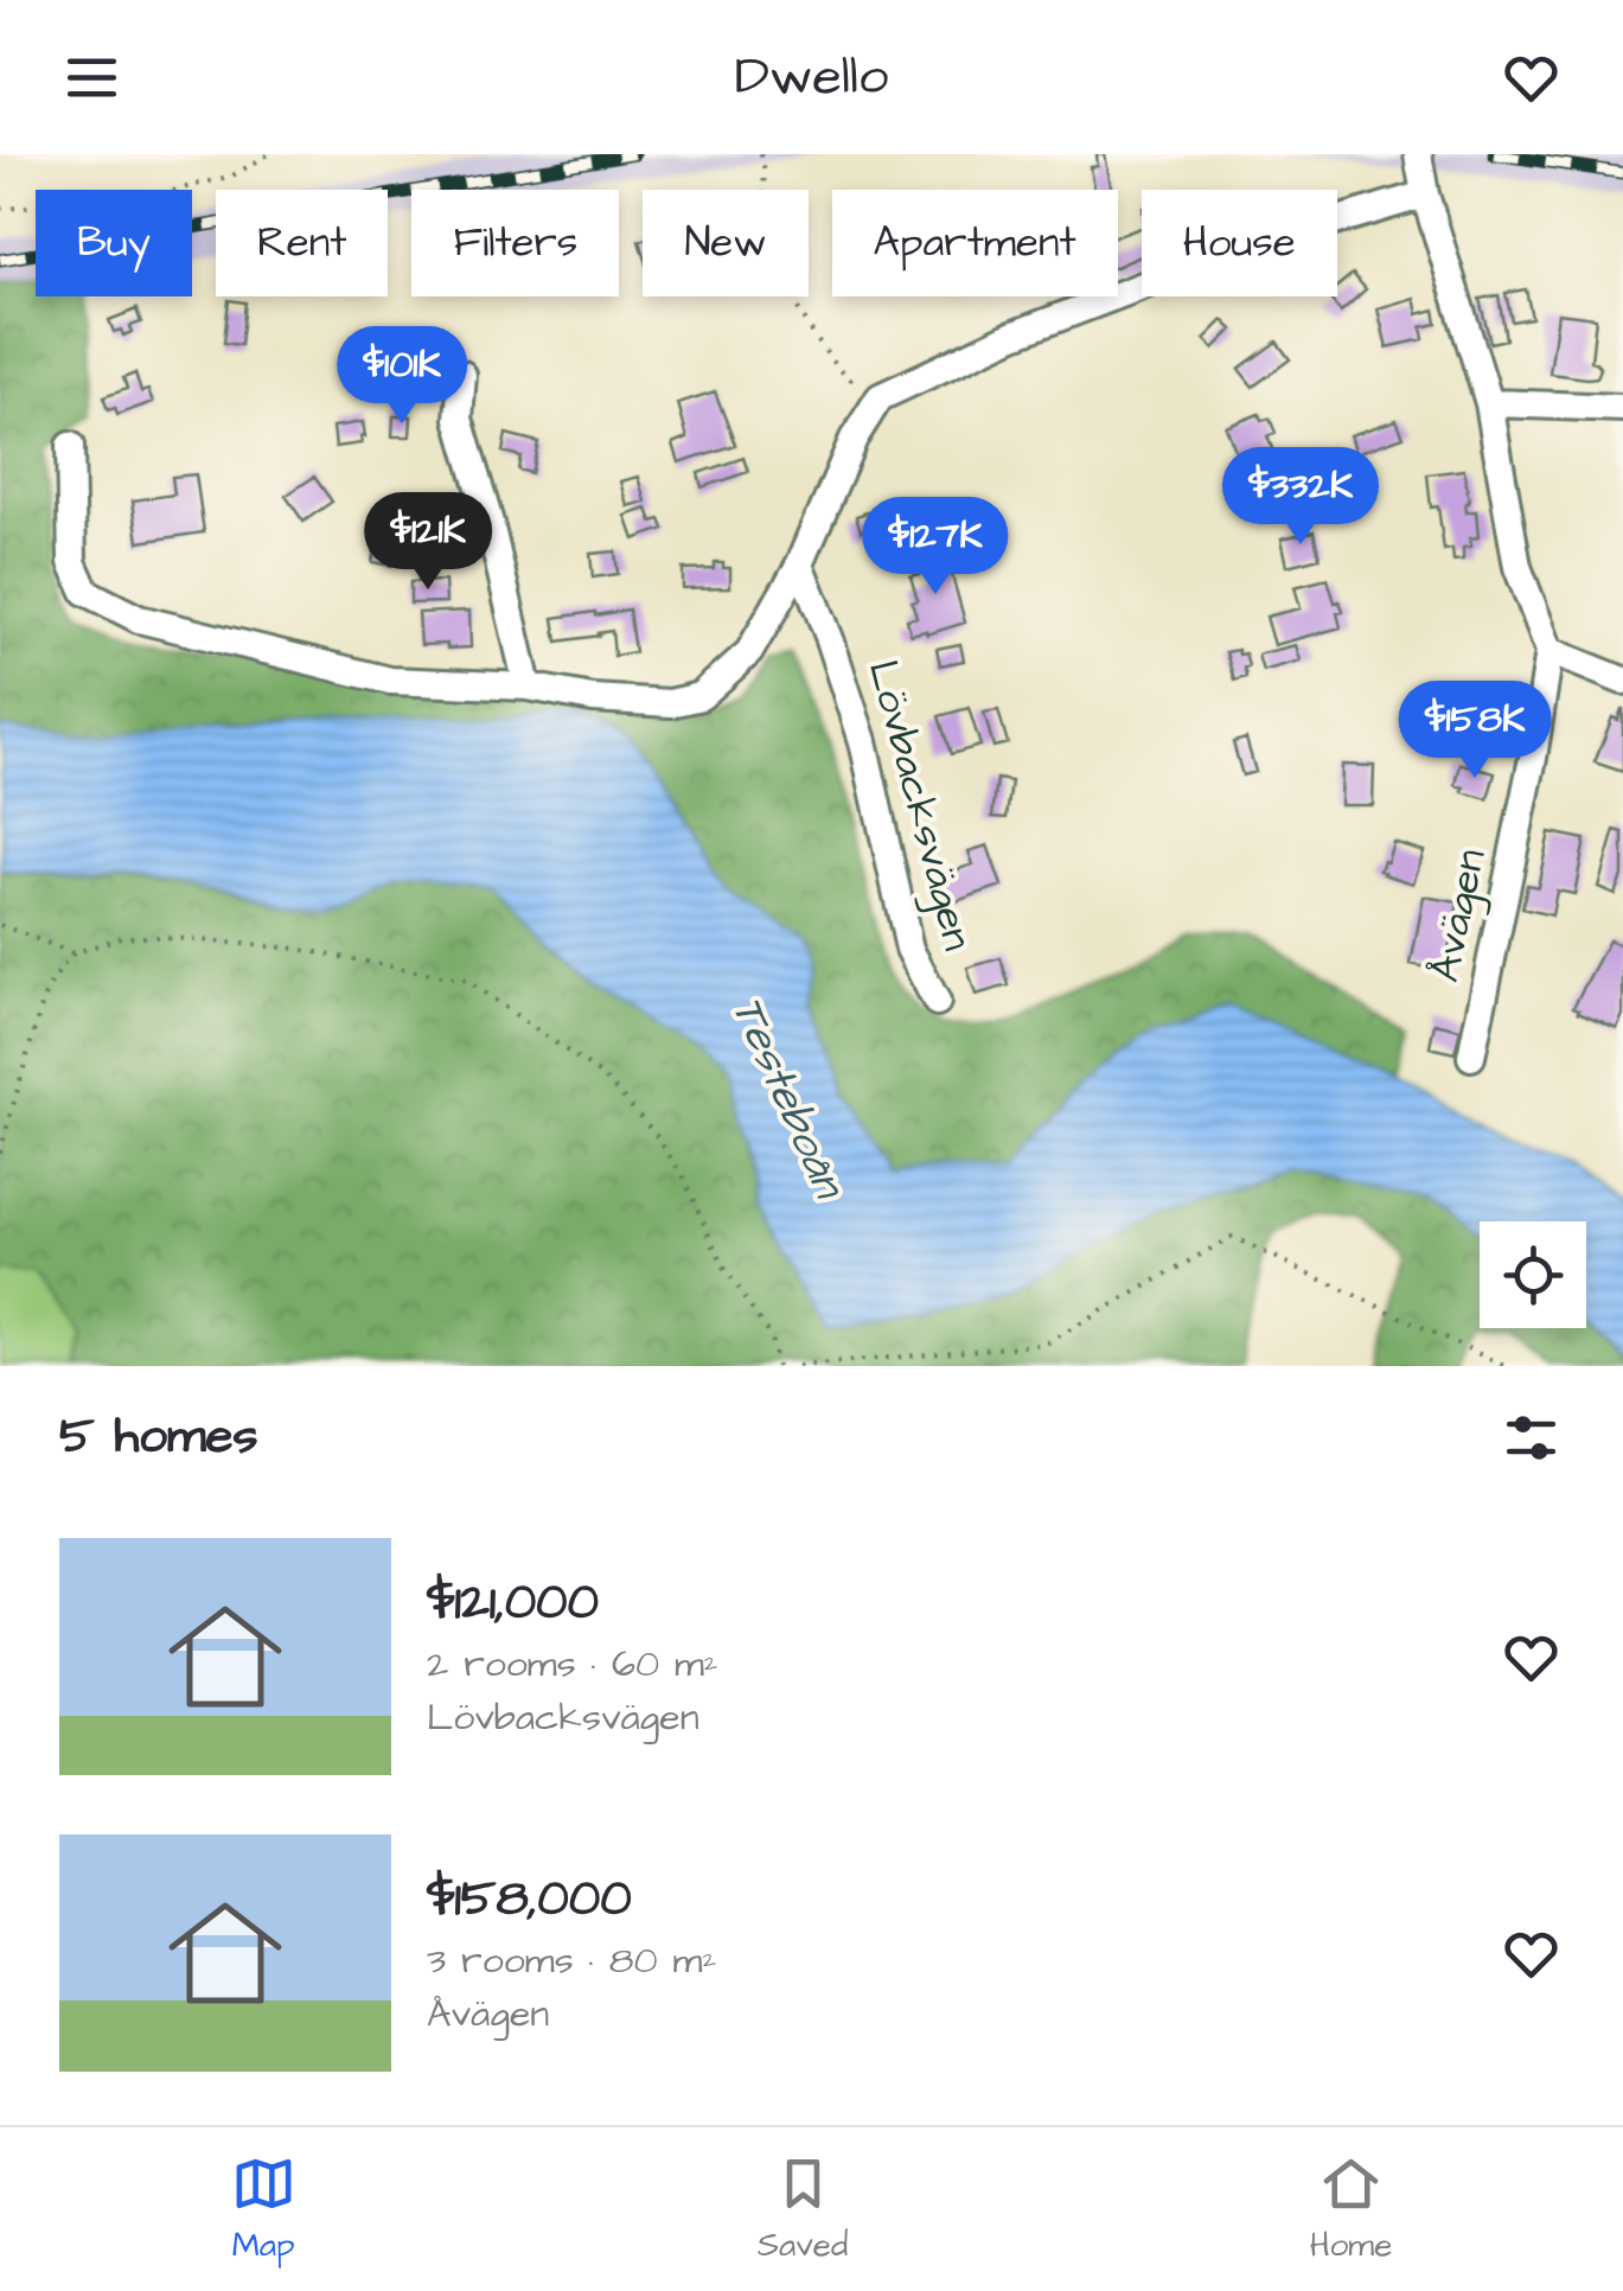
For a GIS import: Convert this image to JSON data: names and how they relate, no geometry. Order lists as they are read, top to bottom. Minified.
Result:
{"streets":{"street":["Lövbacksvägen","Åvägen"]},"water":["Testeboån"],"page":{"header":"Dwello","chip":["Buy","Rent","Filters","New","Apartment","House"],"price":["$101K","$332K","$121K","$127K","$158K"],"heading":"5 homes","list":[{"name":"$121,000","note":"2 rooms · 60 m² · Lövbacksvägen"},{"name":"$158,000","note":"3 rooms · 80 m² · Åvägen"}],"tabs":["Map","Saved","Home"]}}
